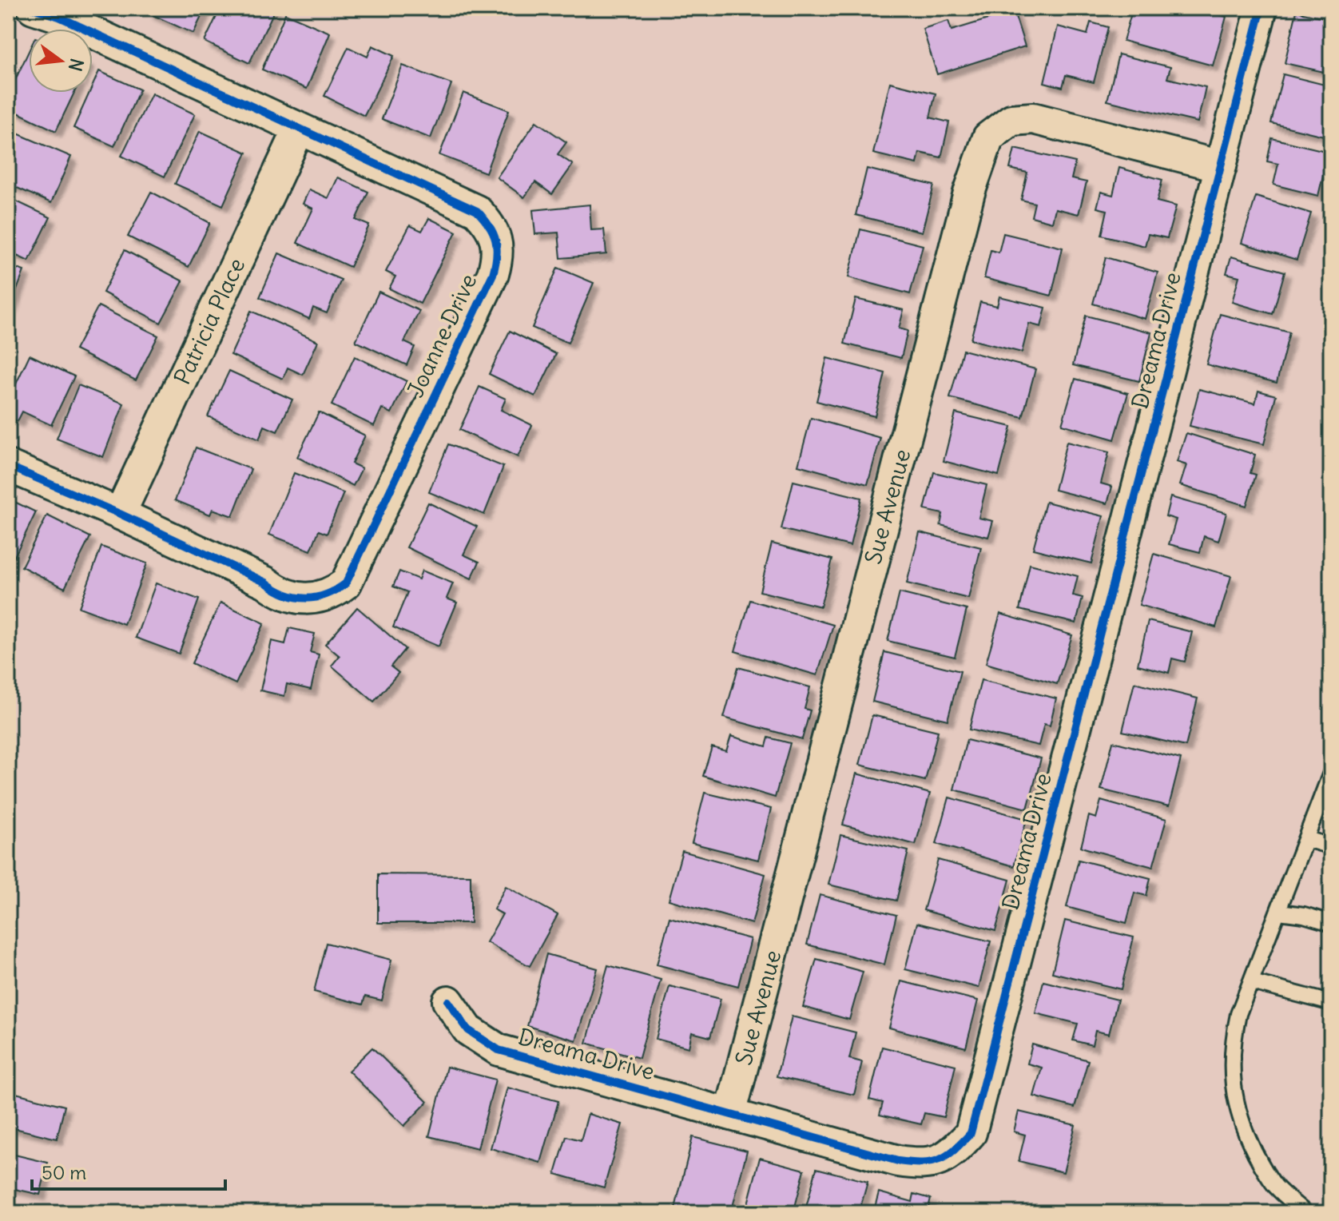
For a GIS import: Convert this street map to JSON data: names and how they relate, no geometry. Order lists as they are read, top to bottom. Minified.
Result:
{"streets":{"street":["Patricia Place","Joanne Drive","Dreama Drive","Sue Avenue"]},"crossings":[["Patricia Place","Joanne Drive"],["Dreama Drive","Sue Avenue"]],"scale_bar":"50 m","north":"right"}
